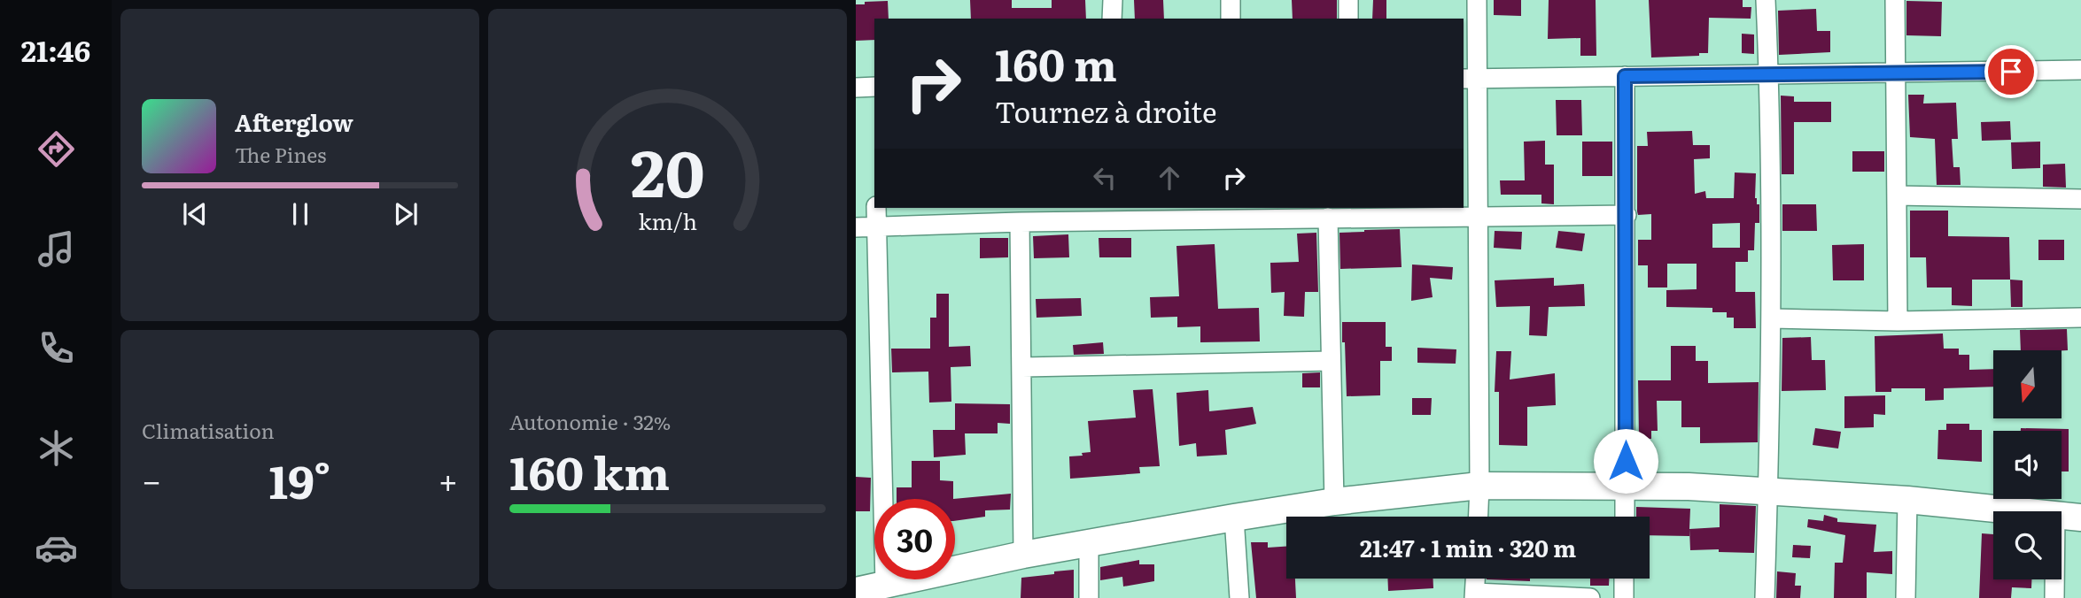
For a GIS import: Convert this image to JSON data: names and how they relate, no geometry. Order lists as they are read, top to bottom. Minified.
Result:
{"north":"bottom","page":{"tabs":"21:46","turn":["160 m","Tournez à droite"],"song":["Afterglow","The Pines"],"tile":["Climatisation",["Autonomie · 32%","160 km"]],"heat":["−","19°","+"],"limit":"30","trip":"21:47 · 1 min · 320 m","gauge":["20","km/h"]}}
